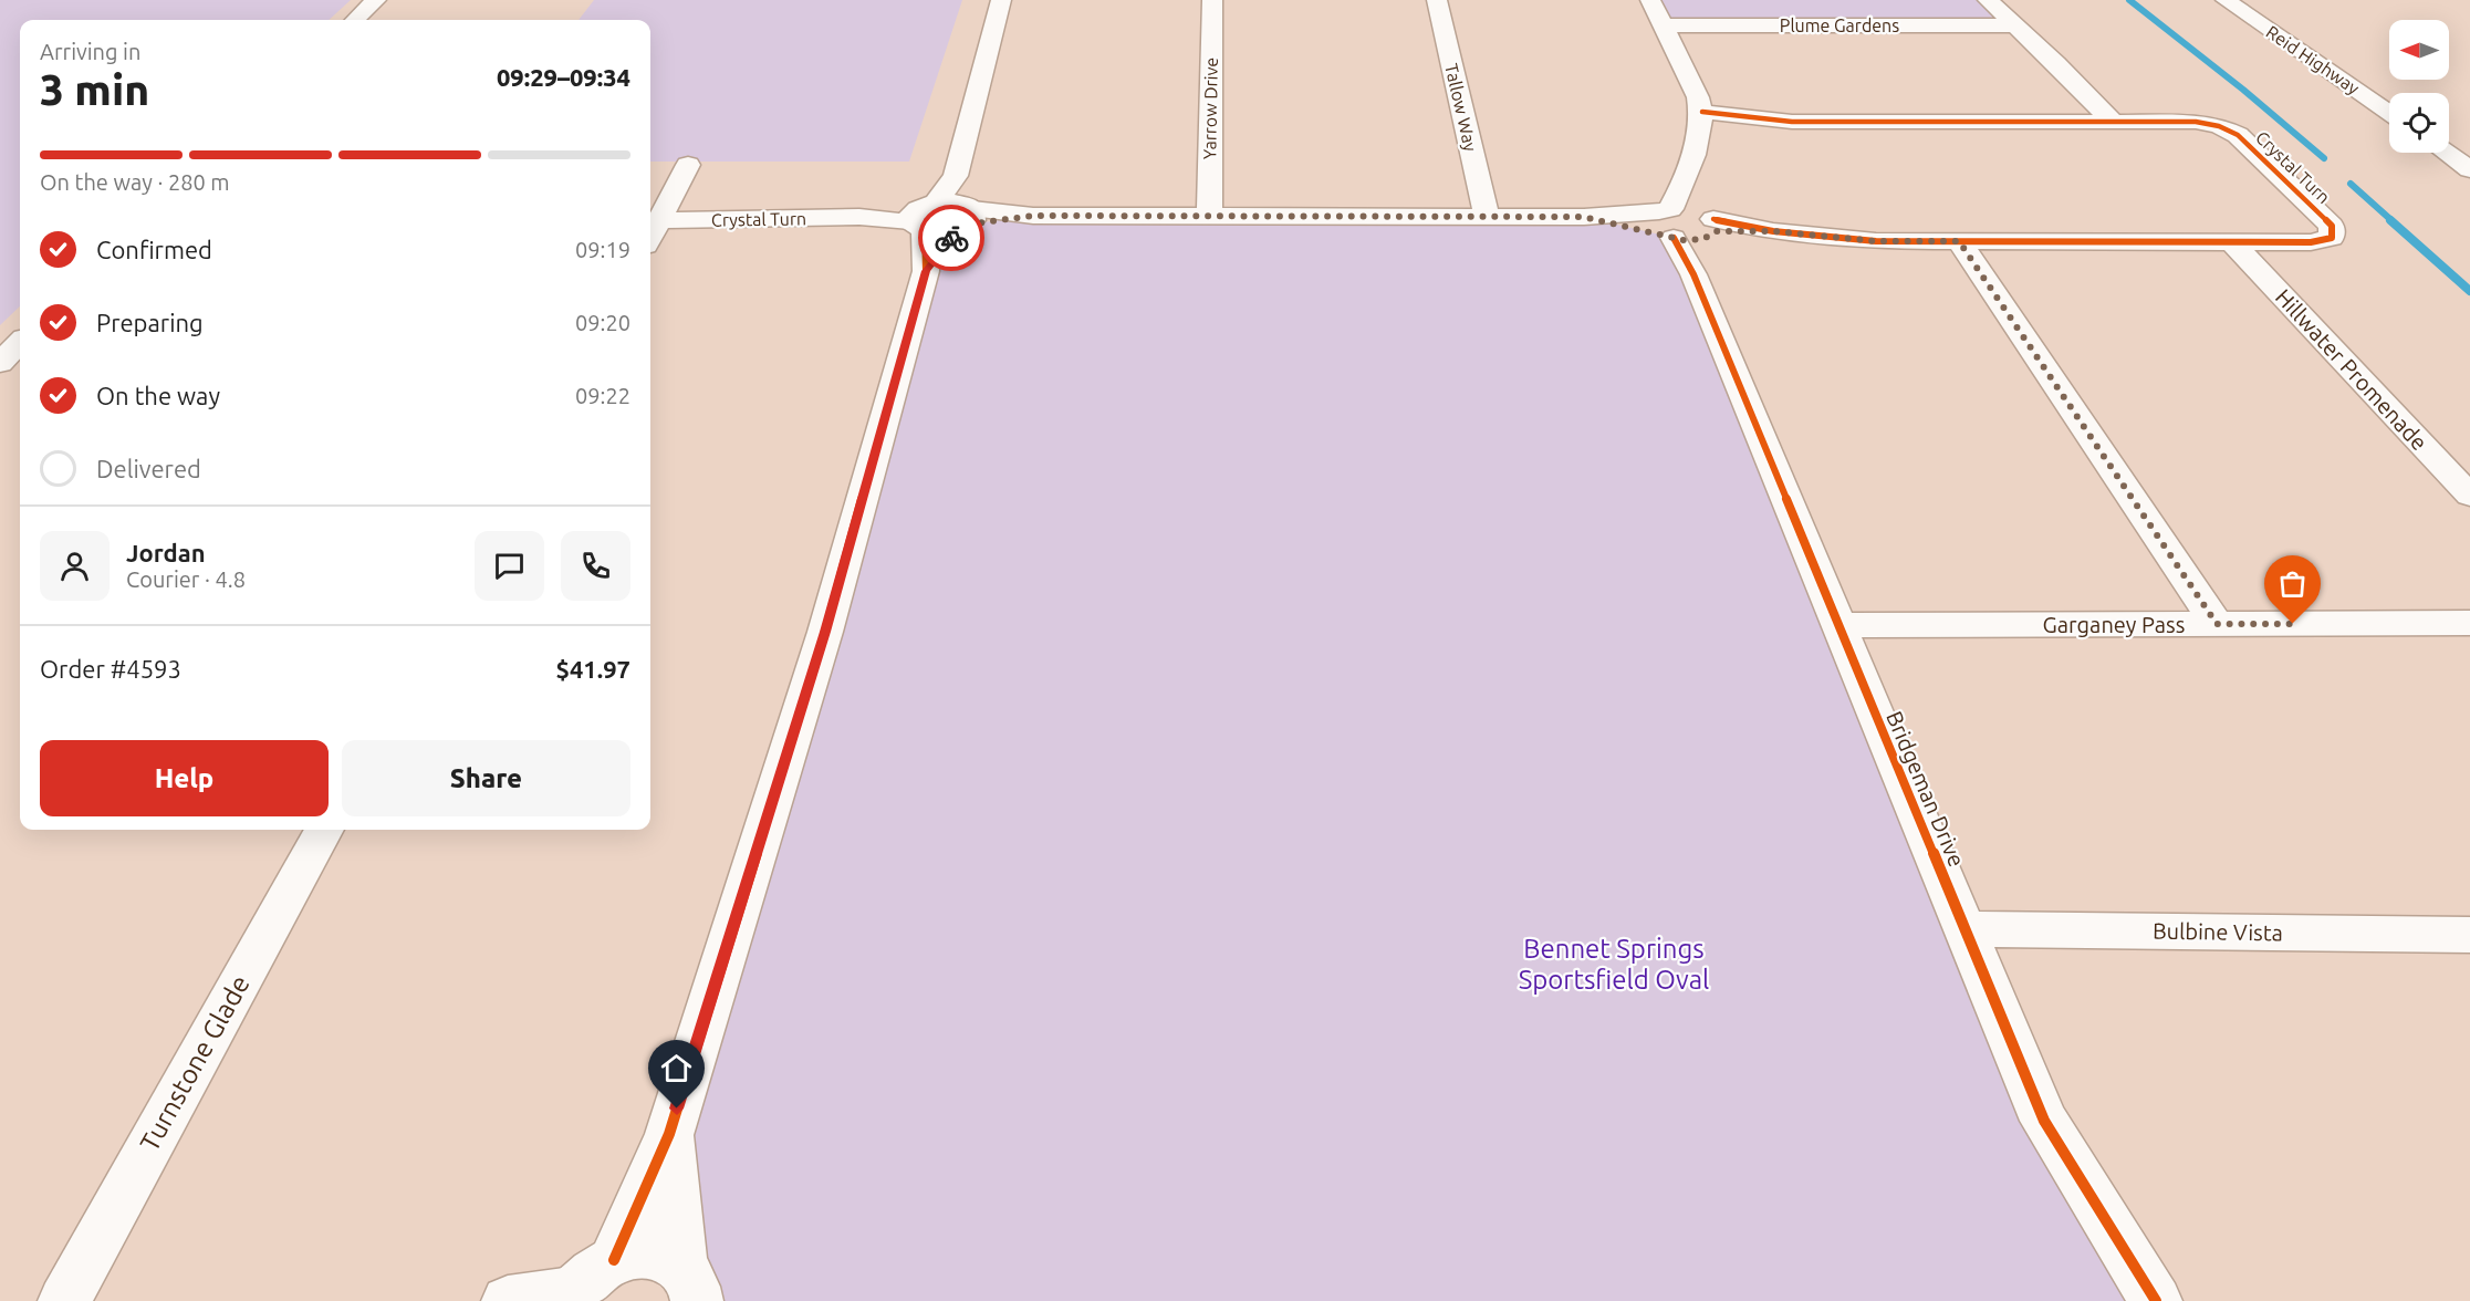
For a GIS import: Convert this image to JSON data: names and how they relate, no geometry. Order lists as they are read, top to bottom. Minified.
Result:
{"streets":{"main road":["Plume Gardens","Reid Highway","Tallow Way","Yarrow Drive","Crystal Turn","Hillwater Promenade","Garganey Pass","Bridgeman Drive","Bulbine Vista","Turnstone Glade"]},"crossings":[["Tallow Way","Crystal Turn"],["Crystal Turn","Hillwater Promenade"],["Crystal Turn","Bridgeman Drive"],["Garganey Pass","Bridgeman Drive"],["Bridgeman Drive","Bulbine Vista"]],"parks":["Bennet Springs Sportsfield Oval"],"north":"left","page":{"heading":["3 min","Arriving in","09:29–09:34"],"panel":["Jordan","Courier · 4.8","Order #4593","$41.97"],"bar":"On the way · 280 m","list":[["Confirmed","09:19"],["Preparing","09:20"],["On the way","09:22"],"Delivered"],"buttons":["Help","Share"]}}
